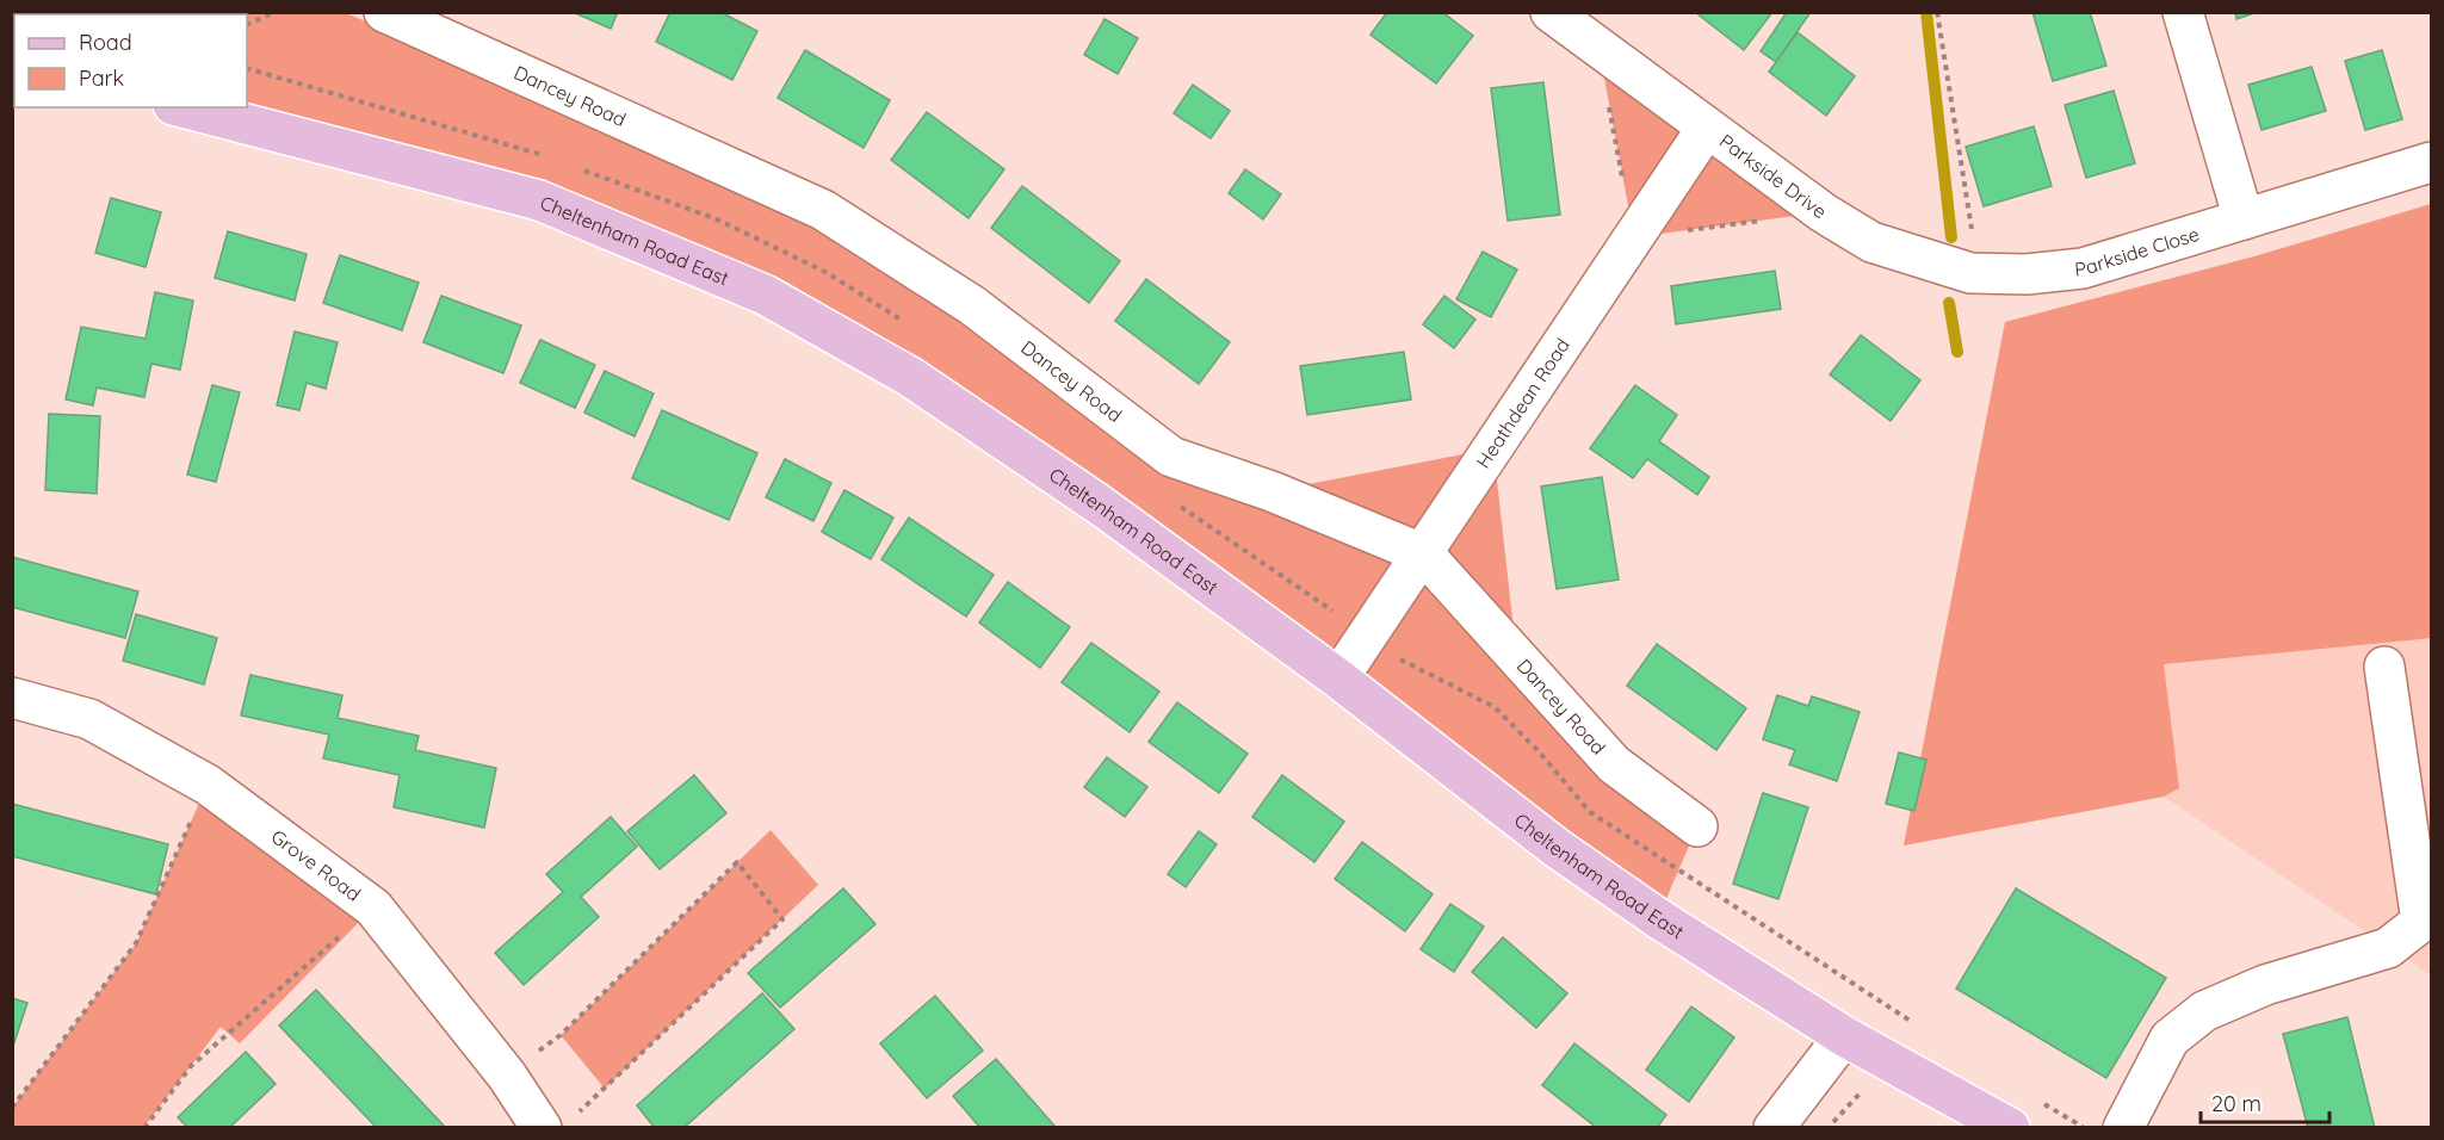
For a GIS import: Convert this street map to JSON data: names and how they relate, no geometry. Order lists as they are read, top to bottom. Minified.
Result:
{"streets":{"main road":["Cheltenham Road East"],"street":["Dancey Road","Parkside Drive","Parkside Close","Heathdean Road","Grove Road"]},"crossings":[["Dancey Road","Heathdean Road"],["Parkside Drive","Parkside Close"],["Parkside Drive","Heathdean Road"],["Cheltenham Road East","Heathdean Road"]],"legend":["Road","Park"],"scale_bar":"20 m"}
